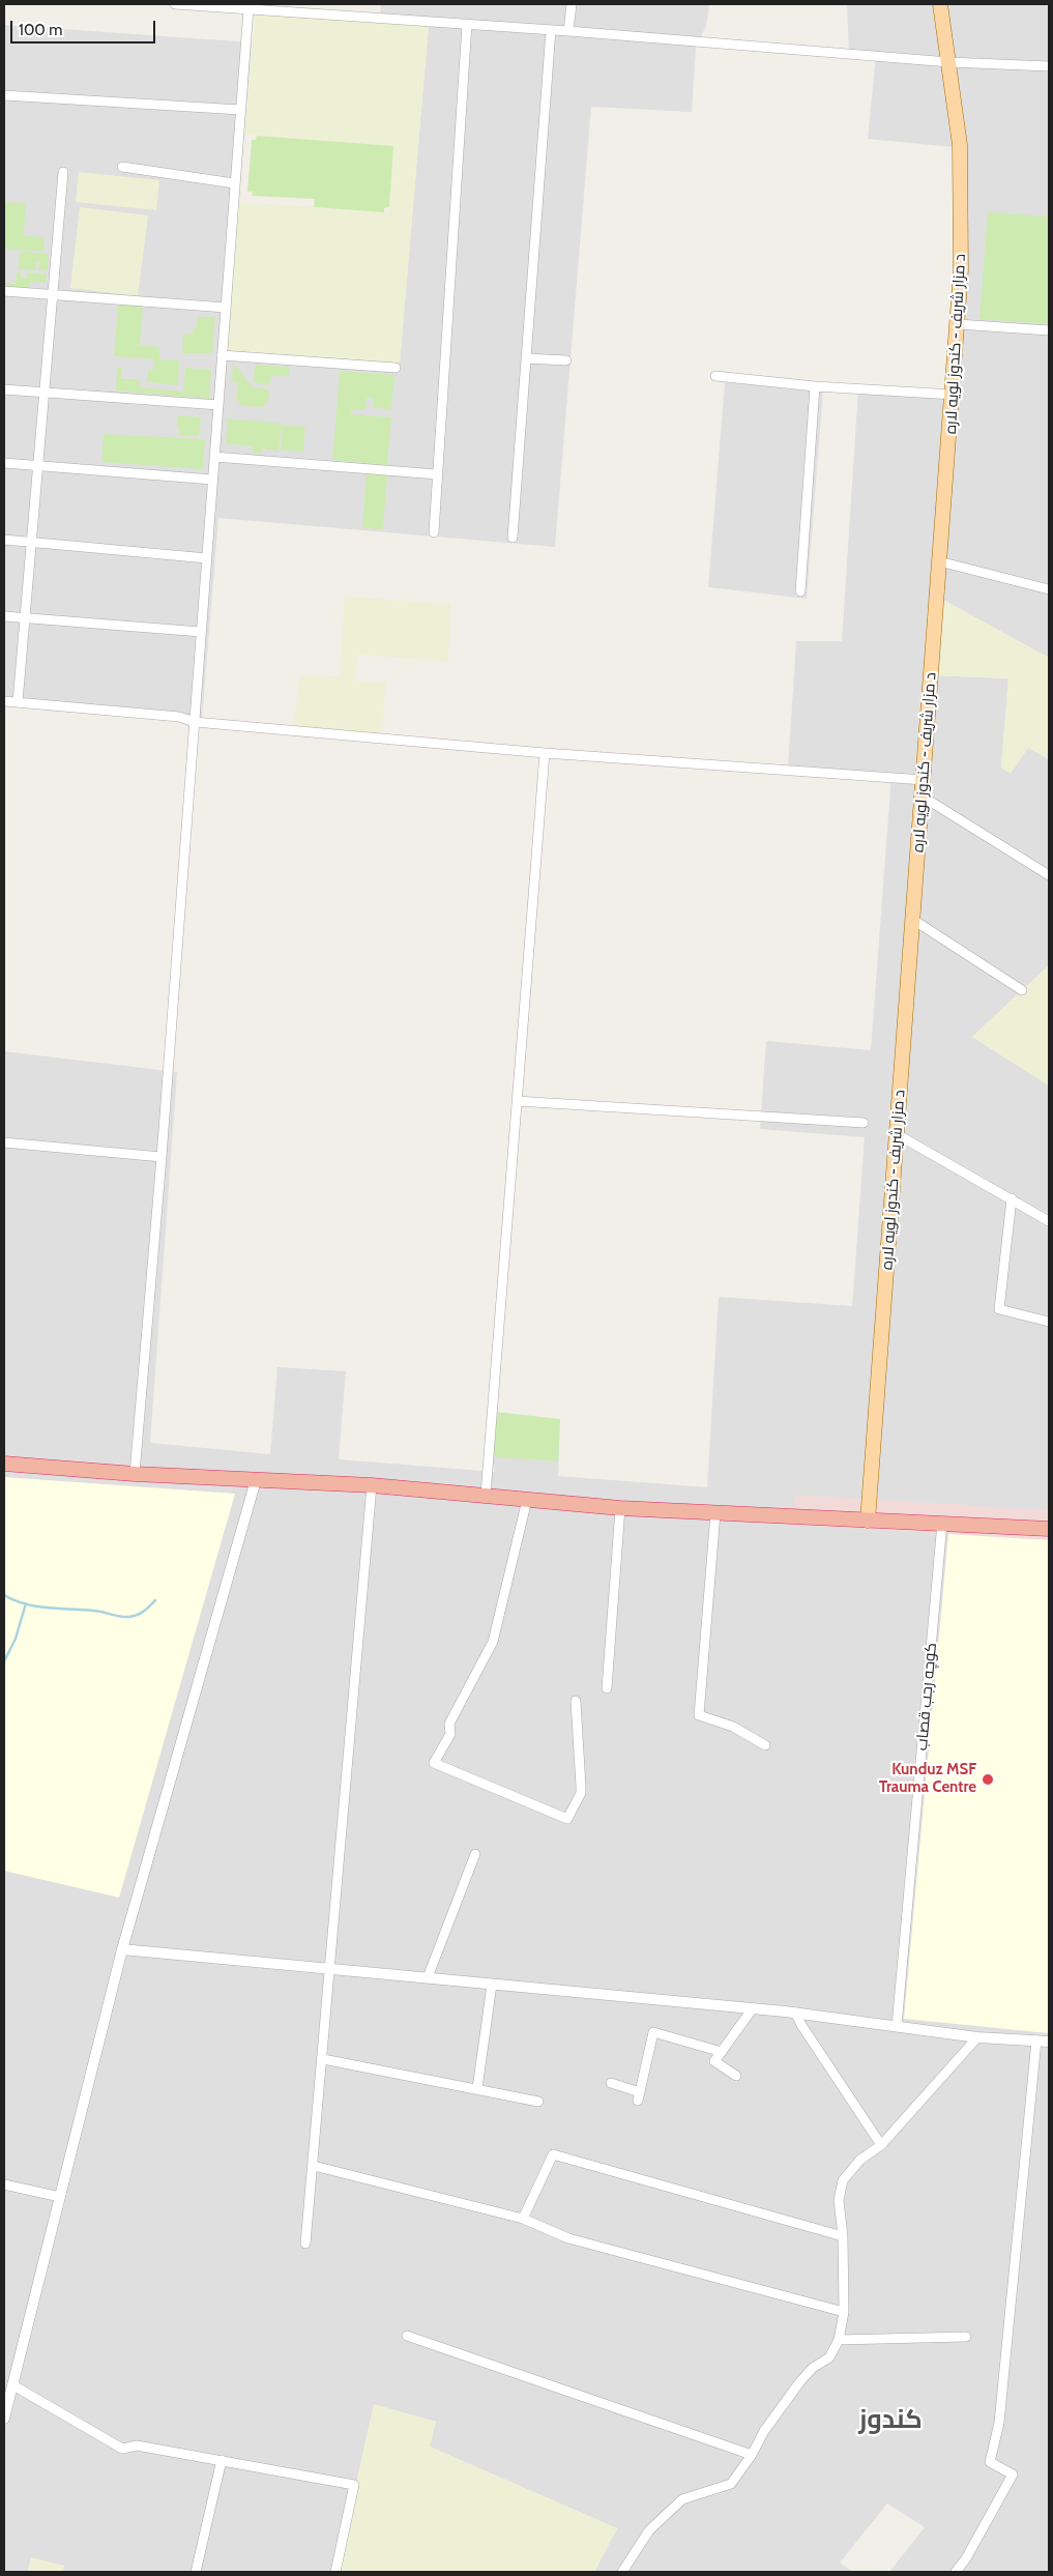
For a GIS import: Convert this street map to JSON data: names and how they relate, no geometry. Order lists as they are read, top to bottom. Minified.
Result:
{"streets":{"main road":["د مزار شریف - کندوز لویه لاره"],"street":["کوچه رجب قصاب"]},"districts":["کندوز"],"places":["Kunduz MSF Trauma Centre"],"scale_bar":"100 m"}
